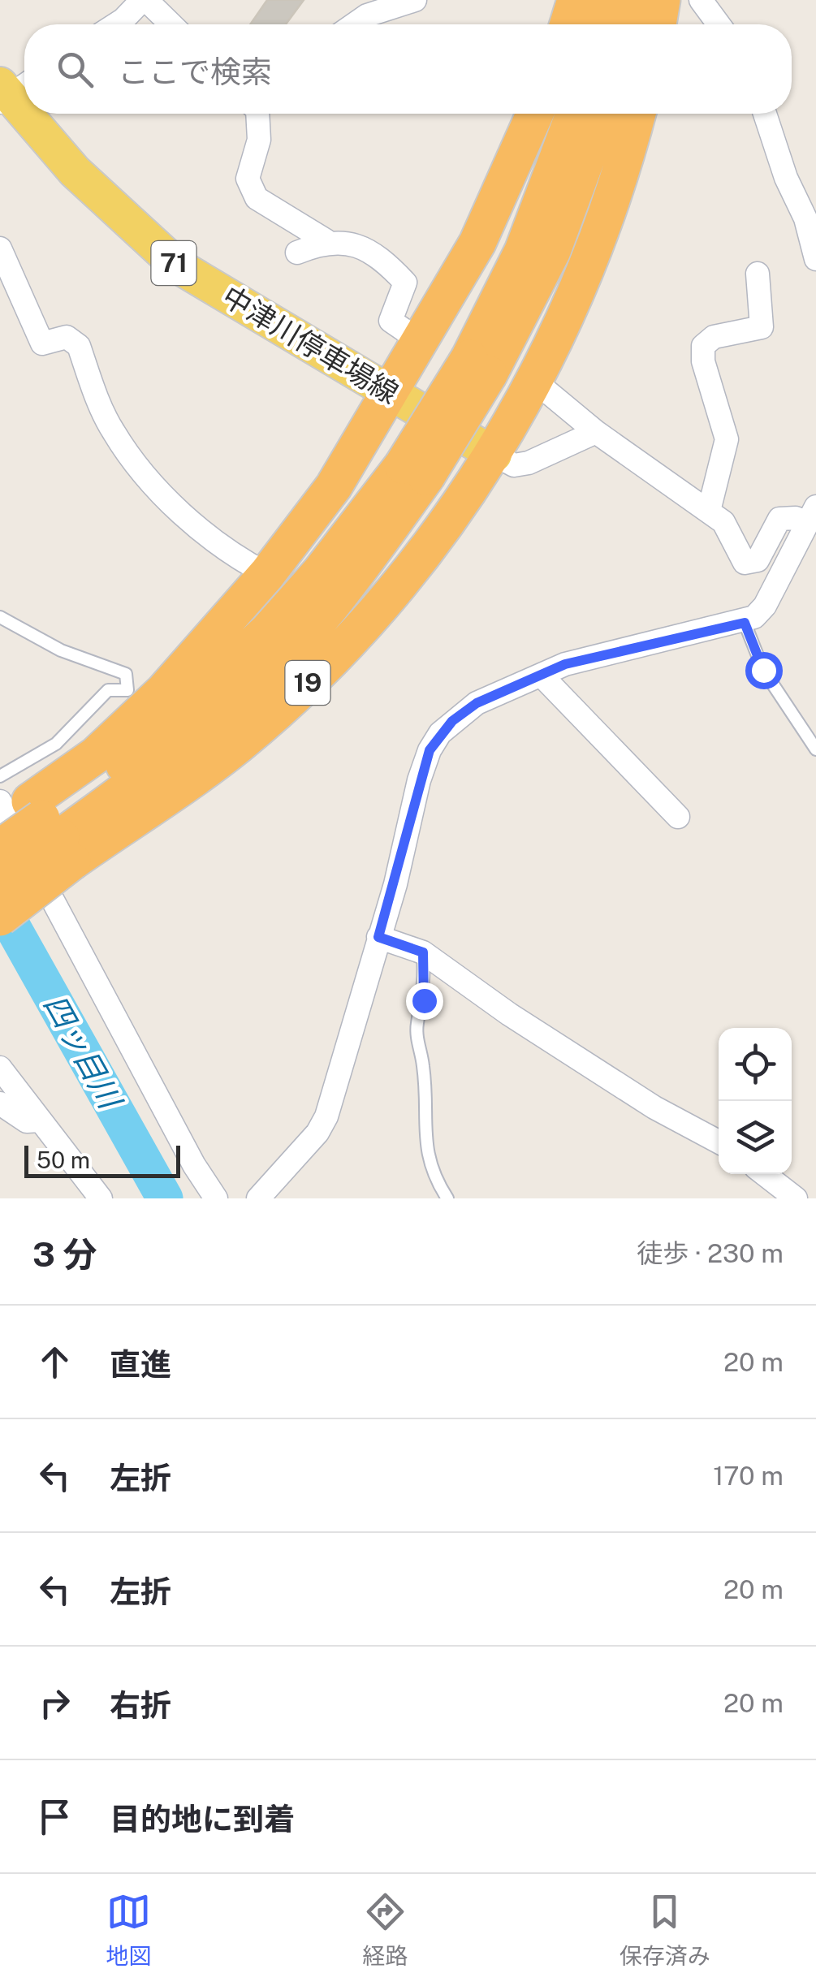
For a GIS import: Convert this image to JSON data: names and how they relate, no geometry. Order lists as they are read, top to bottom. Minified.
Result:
{"streets":{"highway":["19"],"main road":["71","中津川停車場線"]},"crossings":[["中津川停車場線","19"]],"water":["四ッ目川"],"scale_bar":"50 m","page":{"search":"ここで検索","scale":"50 m","heading":["3 分","徒歩 · 230 m"],"list":[["直進","20 m"],["左折","170 m"],["左折","20 m"],["右折","20 m"],"目的地に到着"],"nav":["地図","経路","保存済み"]}}
